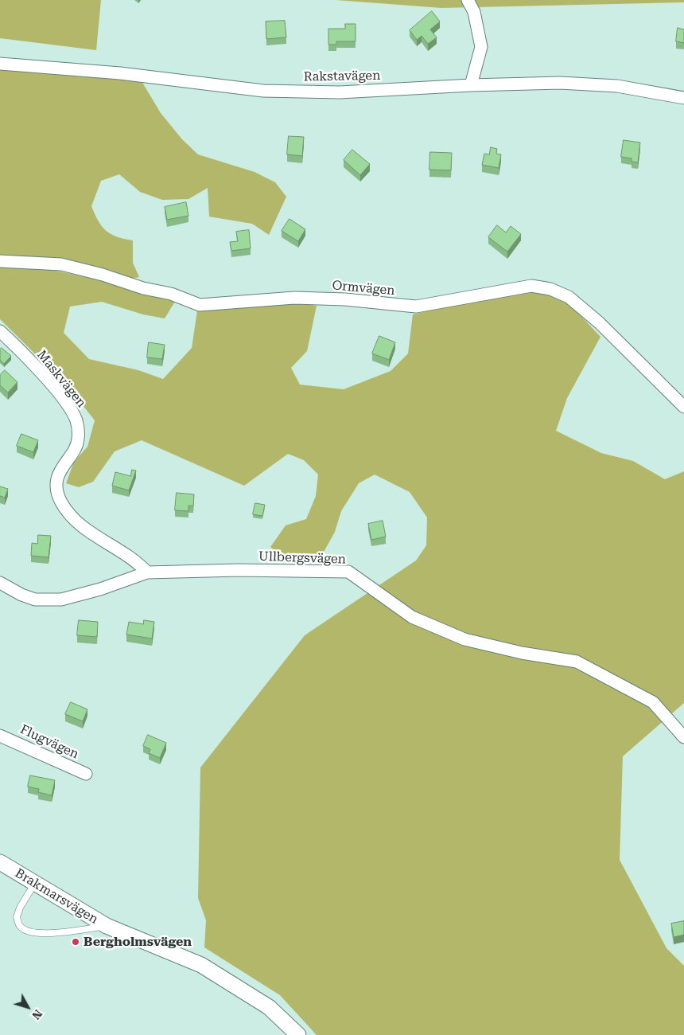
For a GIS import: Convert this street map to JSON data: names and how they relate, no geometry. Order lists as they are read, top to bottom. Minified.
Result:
{"streets":{"street":["Rakstavägen","Ormvägen","Maskvägen","Ullbergsvägen","Flugvägen","Brakmarsvägen"]},"crossings":[["Maskvägen","Ullbergsvägen"]],"places":["Bergholmsvägen"],"north":"bottom right"}
